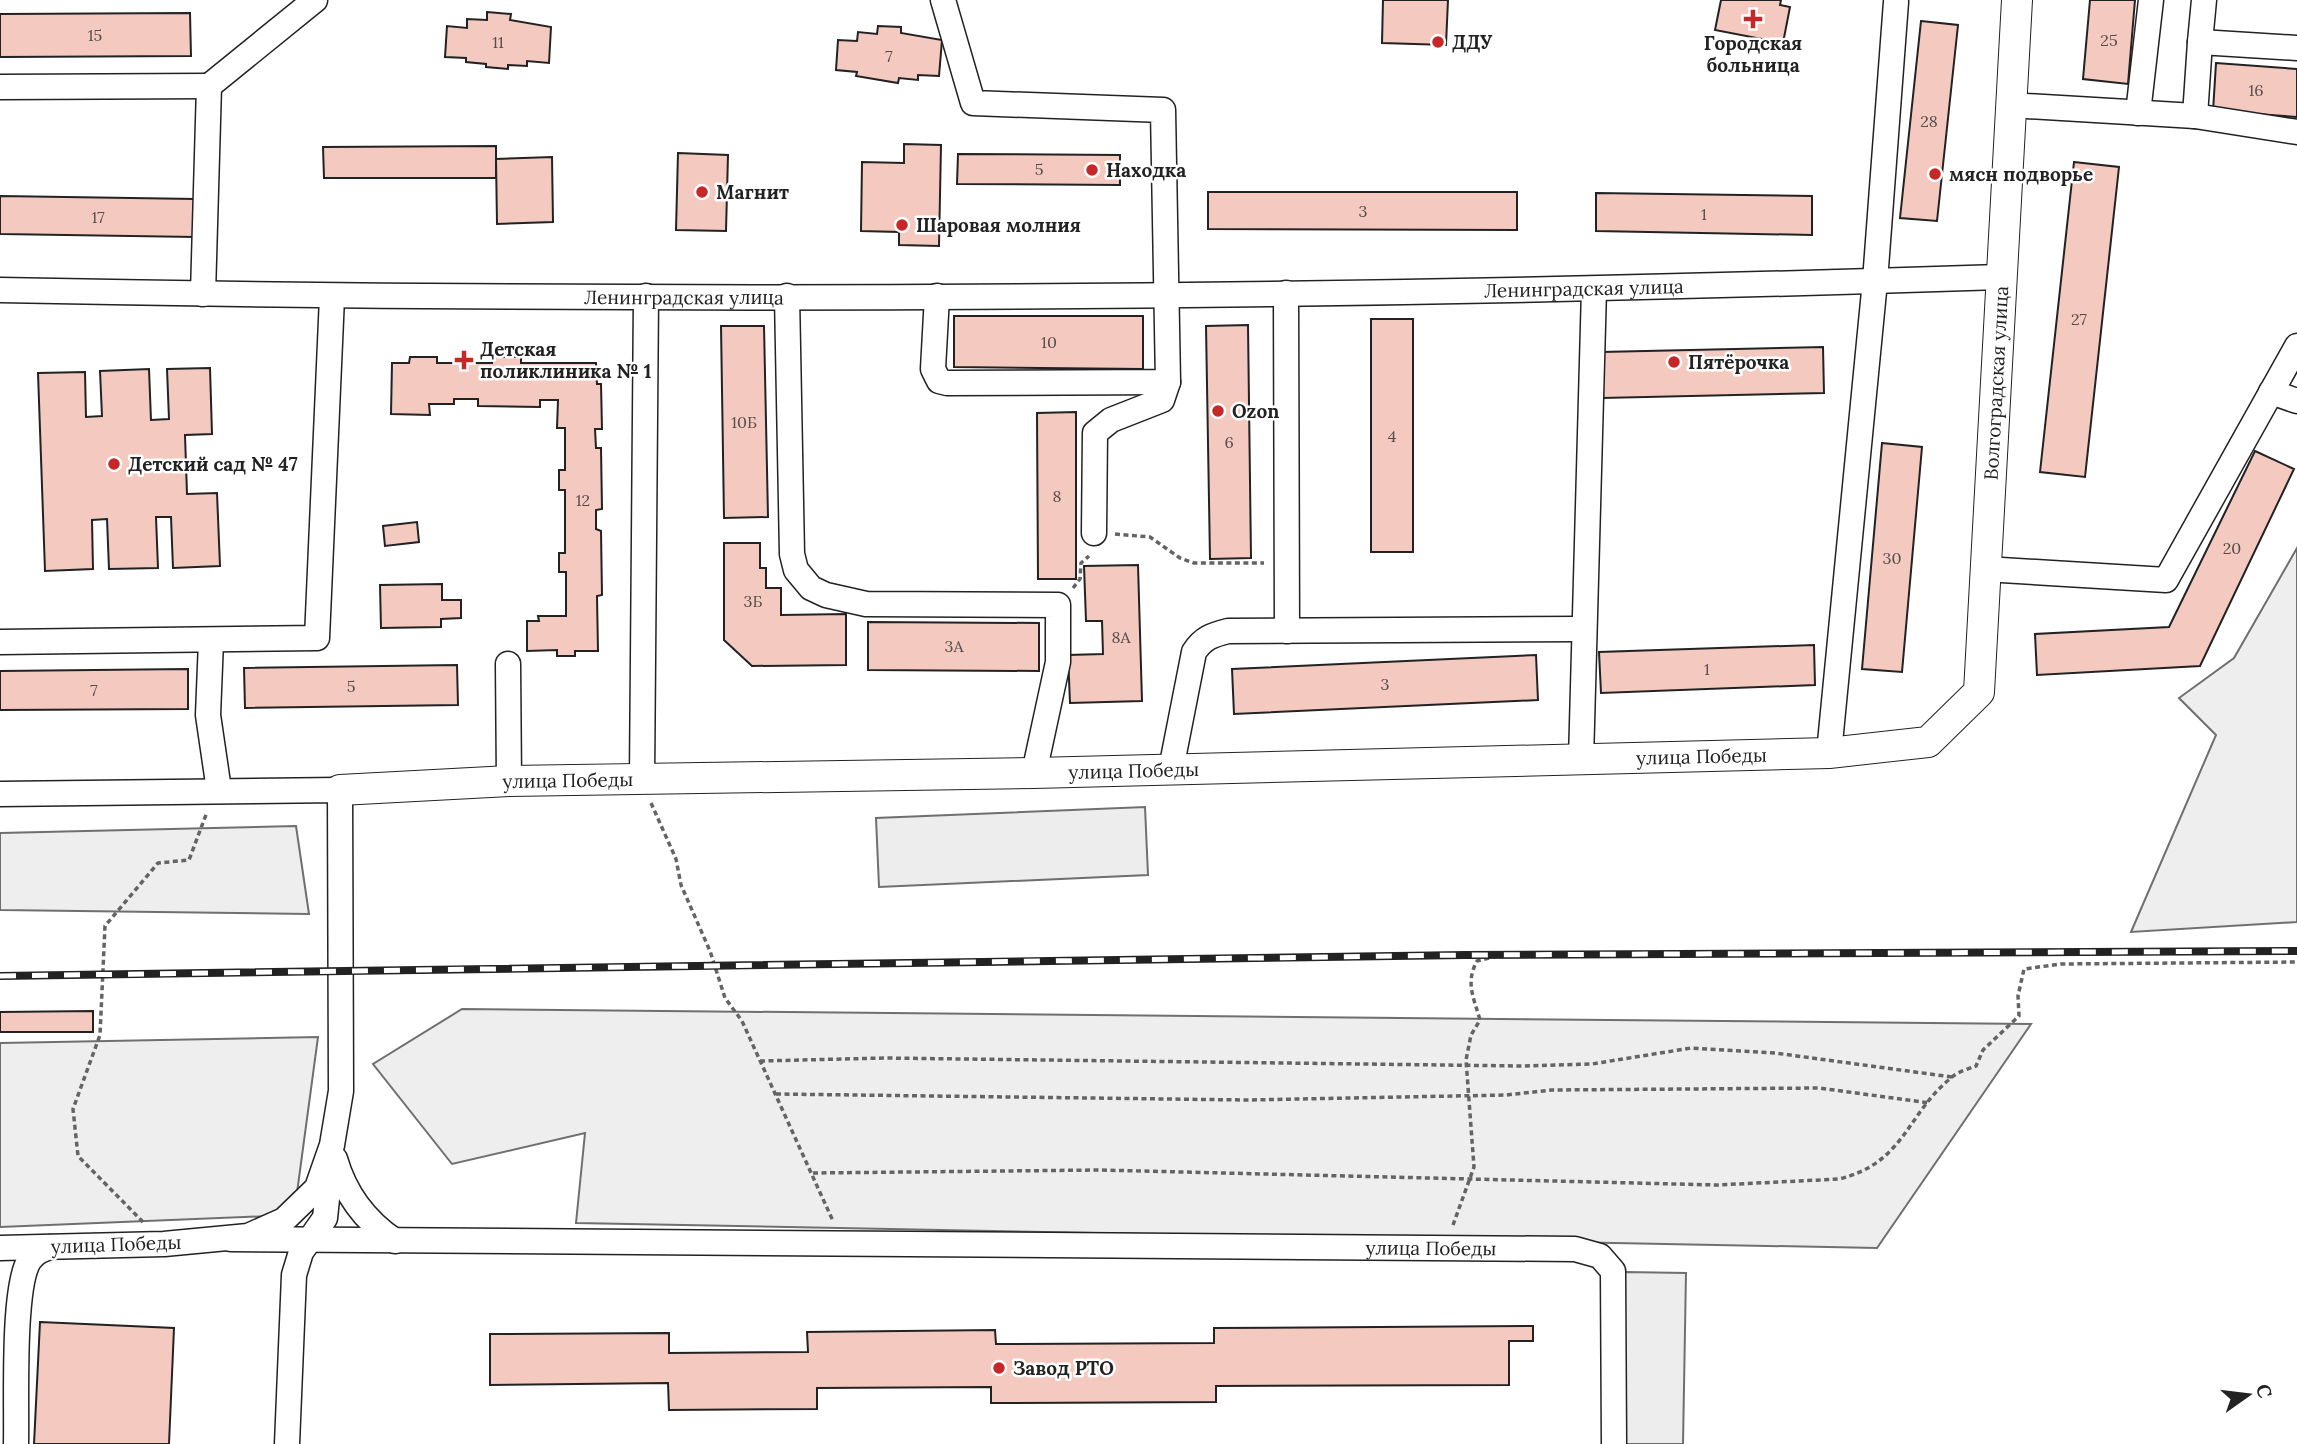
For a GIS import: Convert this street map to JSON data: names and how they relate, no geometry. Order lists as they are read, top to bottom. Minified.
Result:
{"streets":{"main road":["Волгоградская улица","улица Победы"],"street":["Ленинградская улица"]},"crossings":[["Ленинградская улица","Волгоградская улица"],["Волгоградская улица","улица Победы"]],"places":{"health":["Городская больница","Детская поликлиника № 1"],"other":["ДДУ","Находка","мясн подворье","Магнит","Шаровая молния","Пятёрочка","Ozon","Детский сад № 47","Завод РТО"]},"house_numbers":["15","25","11","7","16","28","5","3","1","17","27","10","10Б","4","6","8","12","20","30","3Б","8А","3А","1","3","5","7"],"north":"right"}
